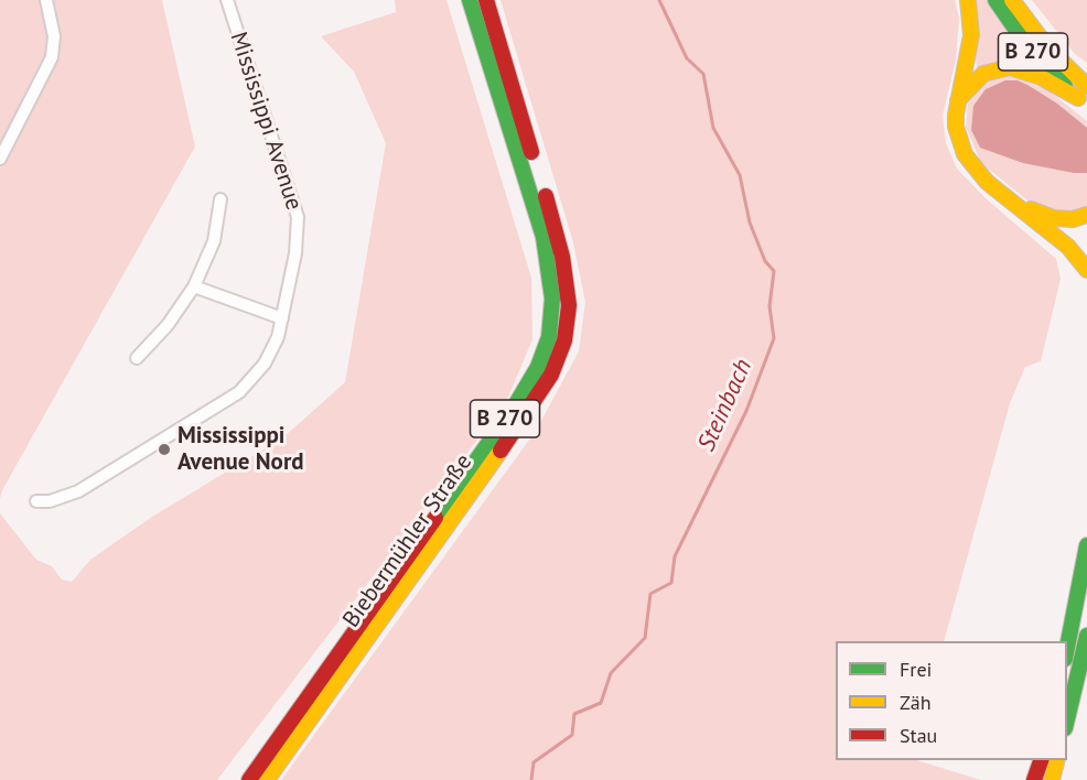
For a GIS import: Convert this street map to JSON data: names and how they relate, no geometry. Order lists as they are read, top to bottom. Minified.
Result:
{"streets":{"main road":["B 270","Biebermühler Straße"],"street":["Mississippi Avenue"]},"water":["Steinbach"],"places":["Mississippi Avenue Nord"],"legend":["Frei","Zäh","Stau"]}
